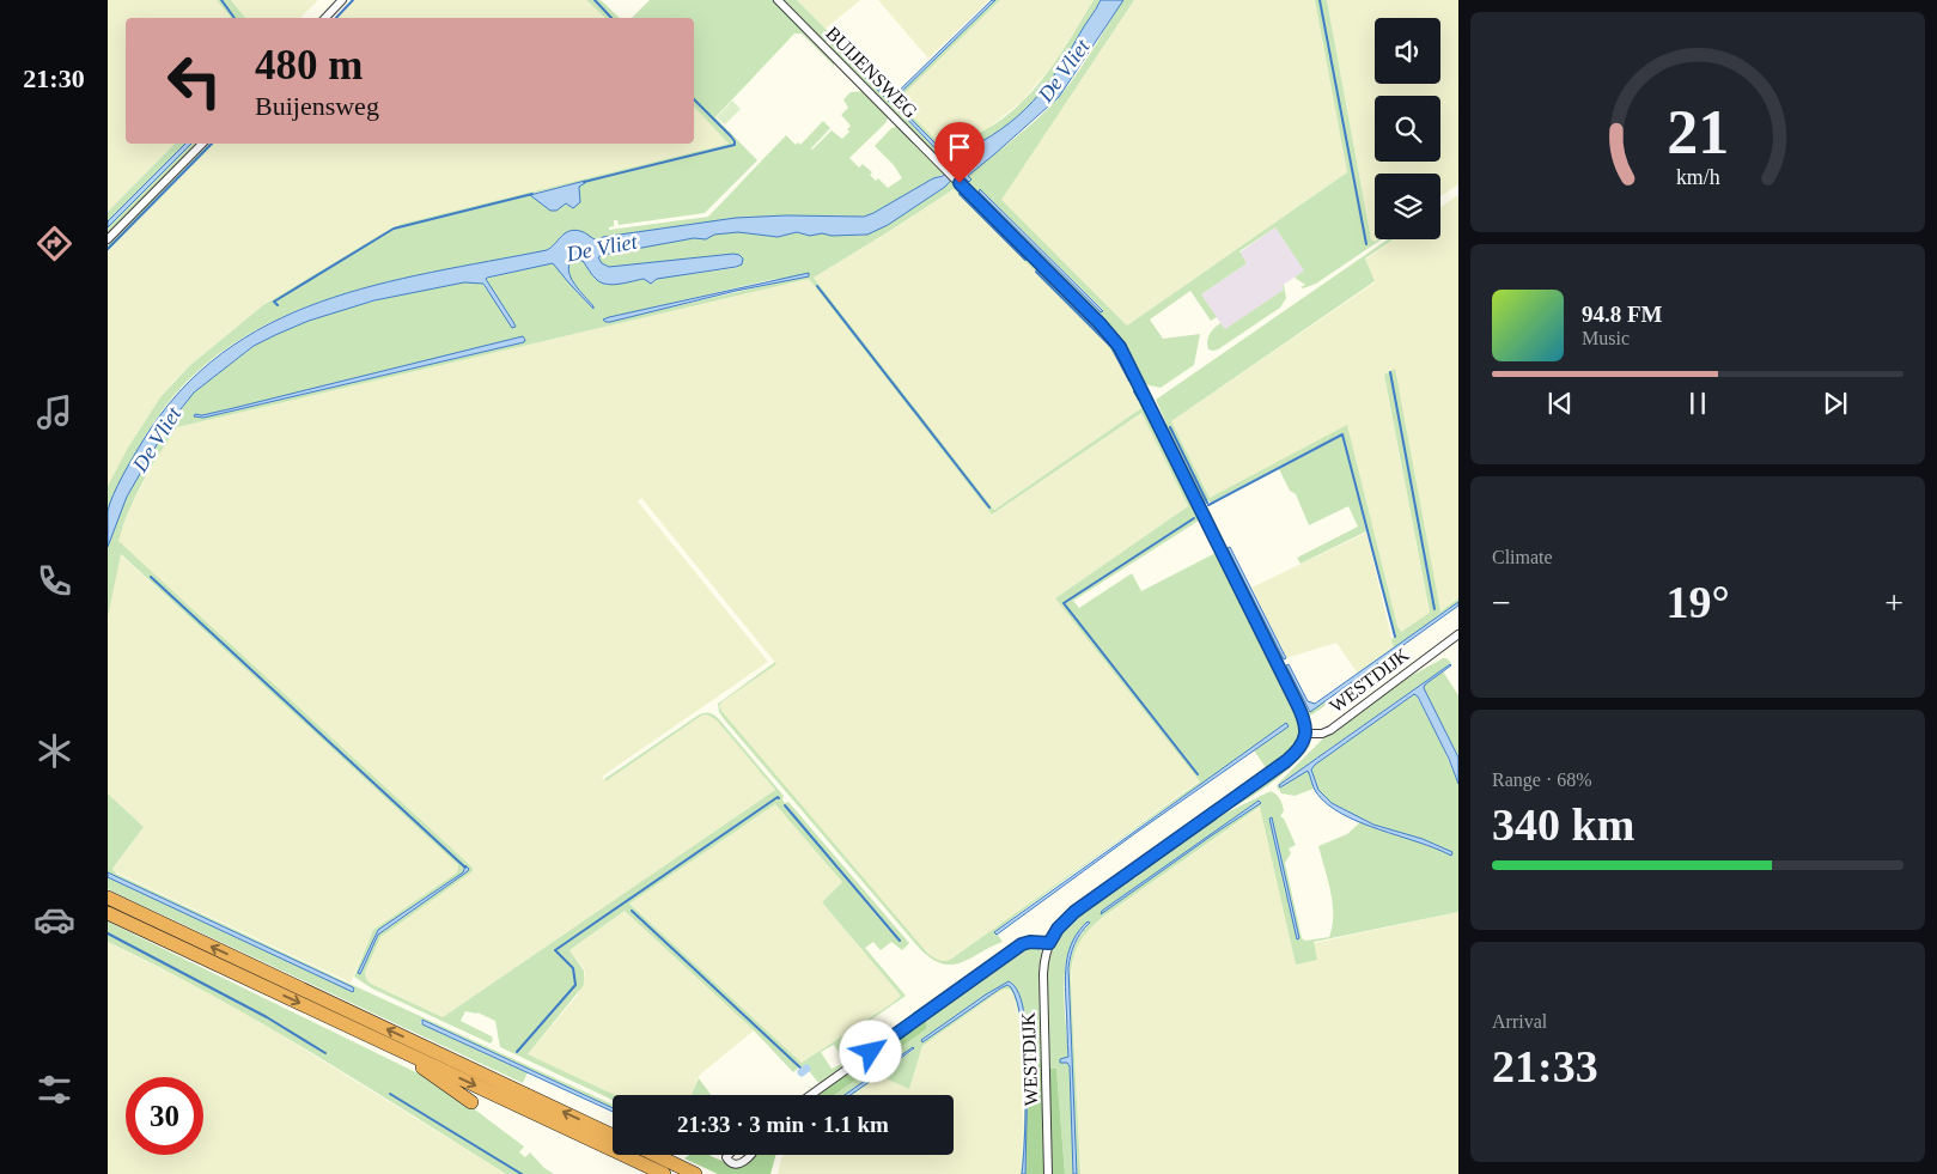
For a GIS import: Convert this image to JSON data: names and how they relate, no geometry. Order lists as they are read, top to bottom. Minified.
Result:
{"streets":{"street":["BUIJENSWEG","WESTDIJK"]},"crossings":[["BUIJENSWEG","WESTDIJK"]],"water":["De Vliet"],"page":{"tabs":"21:30","turn":["480 m","Buijensweg"],"song":["94.8 FM","Music"],"tile":["Climate",["Range · 68%","340 km"],["Arrival","21:33"]],"heat":["−","19°","+"],"limit":"30","trip":"21:33 · 3 min · 1.1 km","gauge":["21","km/h"]}}
